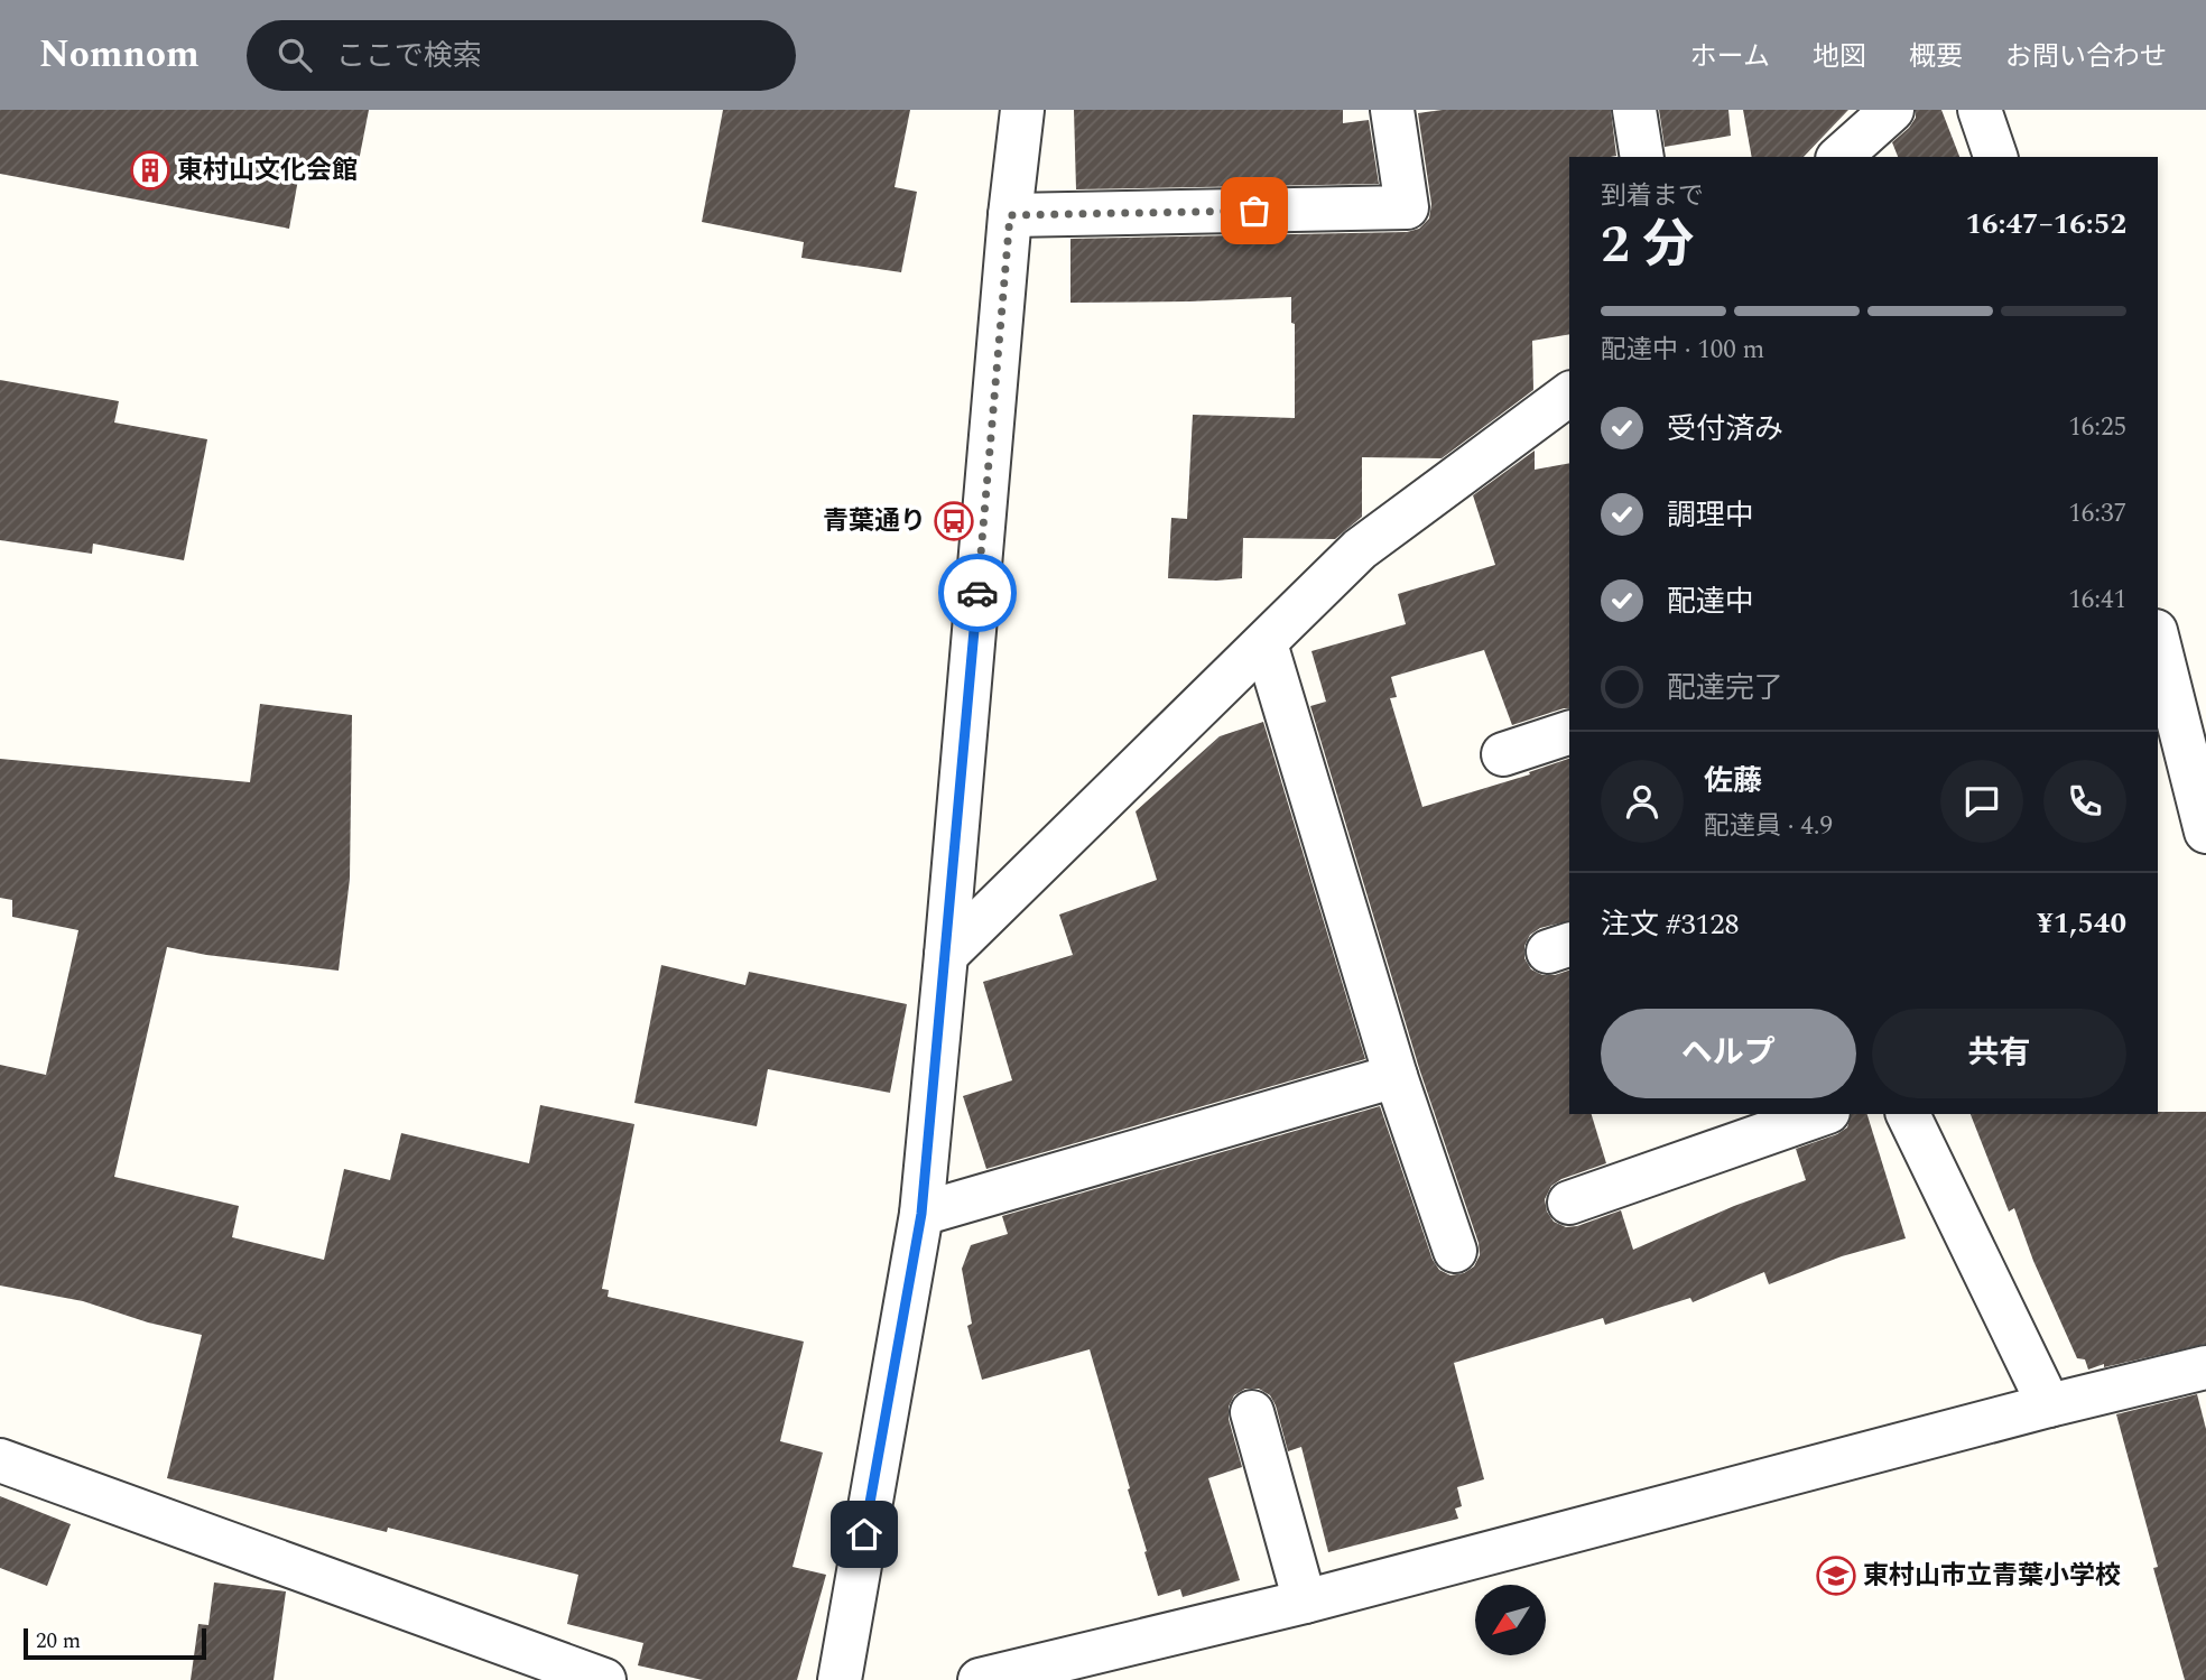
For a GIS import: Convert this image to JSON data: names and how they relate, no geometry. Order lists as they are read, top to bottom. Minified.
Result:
{"places":{"building":["東村山文化会館"],"bus stop":["青葉通り"],"school or university":["東村山市立青葉小学校"]},"scale_bar":"20 m","north":"bottom left","page":{"header":"Nomnom","search":"ここで検索","nav":["ホーム","地図","概要","お問い合わせ"],"heading":["2 分","到着まで","16:47–16:52"],"panel":["佐藤","配達員 · 4.9","注文 #3128","¥1,540"],"bar":"配達中 · 100 m","list":[["受付済み","16:25"],["調理中","16:37"],["配達中","16:41"],"配達完了"],"buttons":["ヘルプ","共有"],"scale":"20 m"}}
